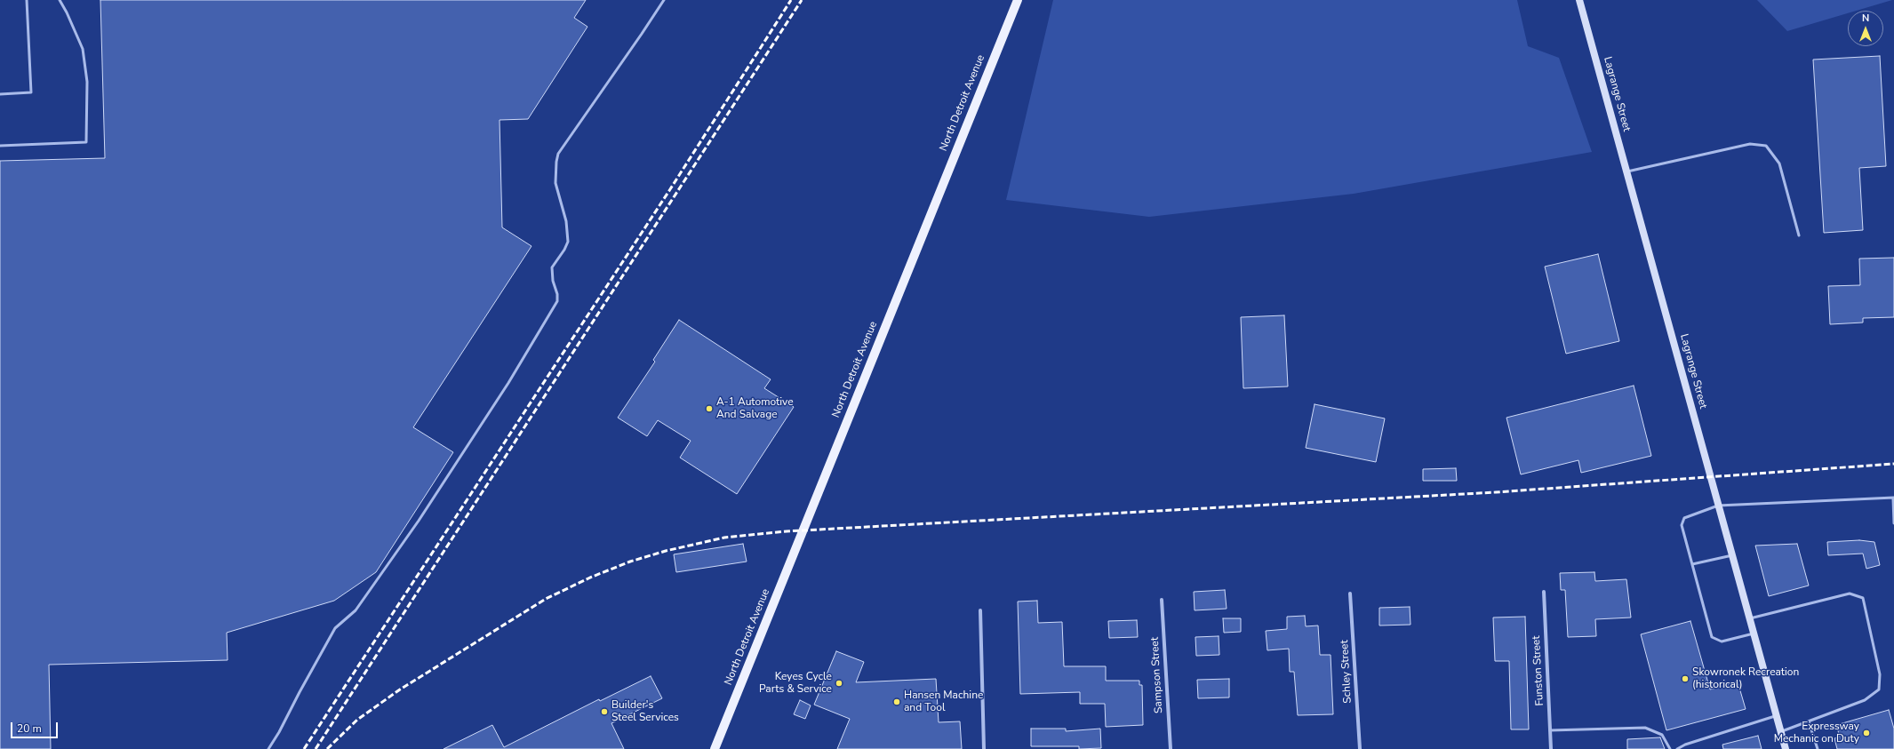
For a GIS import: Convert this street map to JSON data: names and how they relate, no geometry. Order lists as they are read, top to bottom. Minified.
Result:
{"streets":{"main road":["Lagrange Street","North Detroit Avenue"],"street":["Funston Street","Schley Street","Sampson Street"]},"places":["A-1 Automotive And Salvage","Skowronek Recreation (historical)","Keyes Cycle Parts & Service","Hansen Machine and Tool","Builder's Steel Services","Expressway Mechanic on Duty"],"scale_bar":"20 m","north":"top"}
